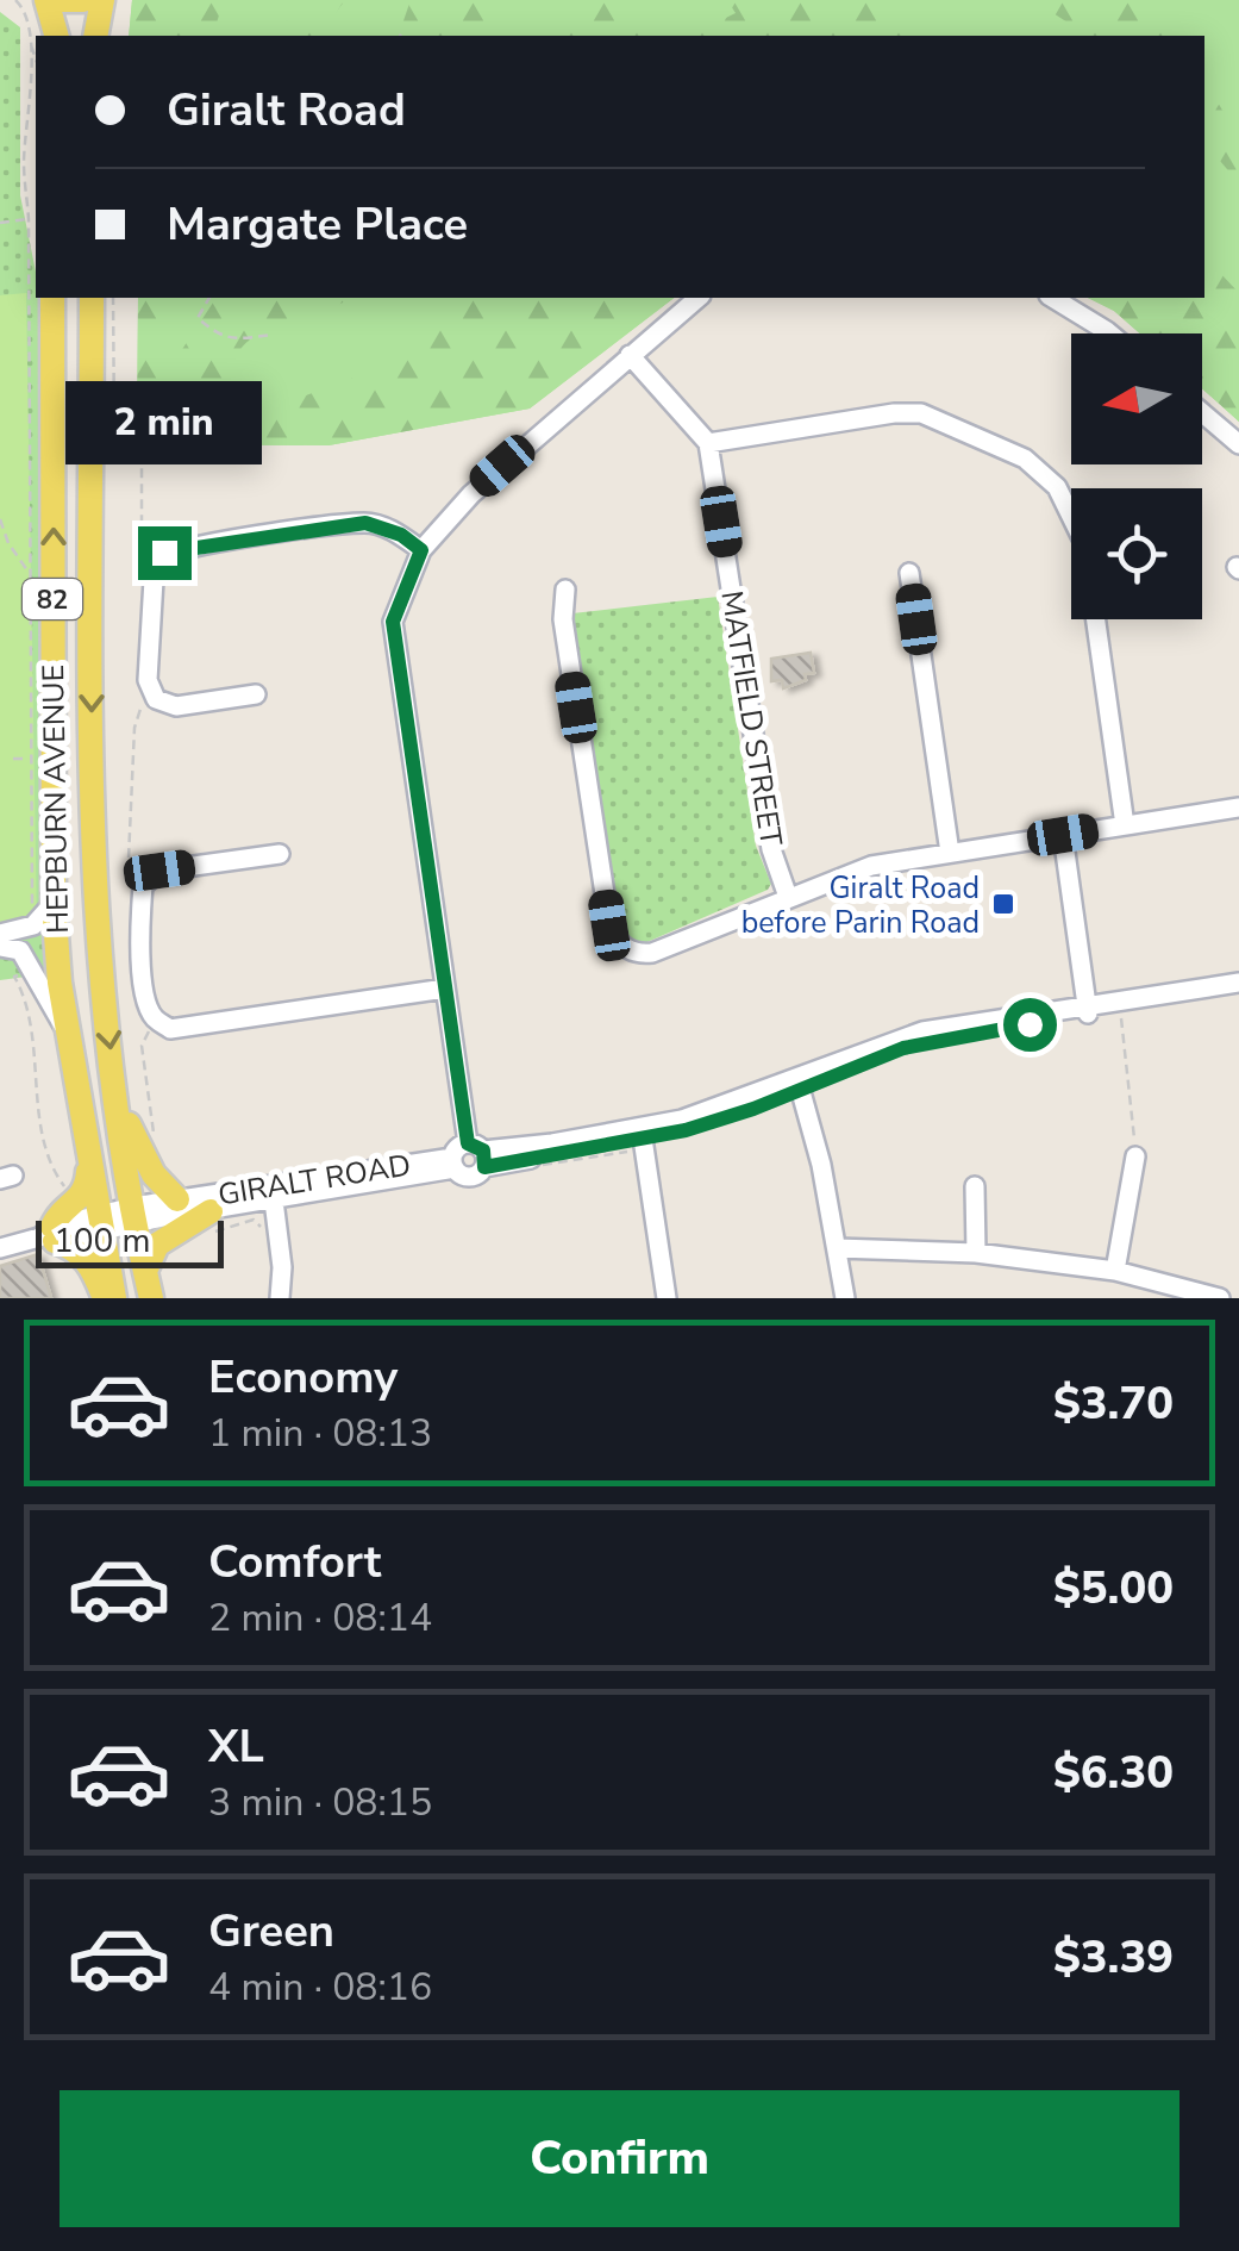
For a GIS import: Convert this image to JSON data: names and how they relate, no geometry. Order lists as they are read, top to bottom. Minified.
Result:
{"streets":{"main road":["82","HEPBURN AVENUE"],"street":["MATFIELD STREET","GIRALT ROAD"]},"crossings":[["HEPBURN AVENUE","GIRALT ROAD"]],"places":{"transit":["Giralt Road before Parin Road"]},"scale_bar":"100 m","north":"left","page":{"banner":["Giralt Road","Margate Place"],"bubble":"2 min","scale":"100 m","list":[{"name":"Economy","note":"1 min · 08:13","value":"$3.70"},{"name":"Comfort","note":"2 min · 08:14","value":"$5.00"},{"name":"XL","note":"3 min · 08:15","value":"$6.30"},{"name":"Green","note":"4 min · 08:16","value":"$3.39"}],"buttons":"Confirm"}}
